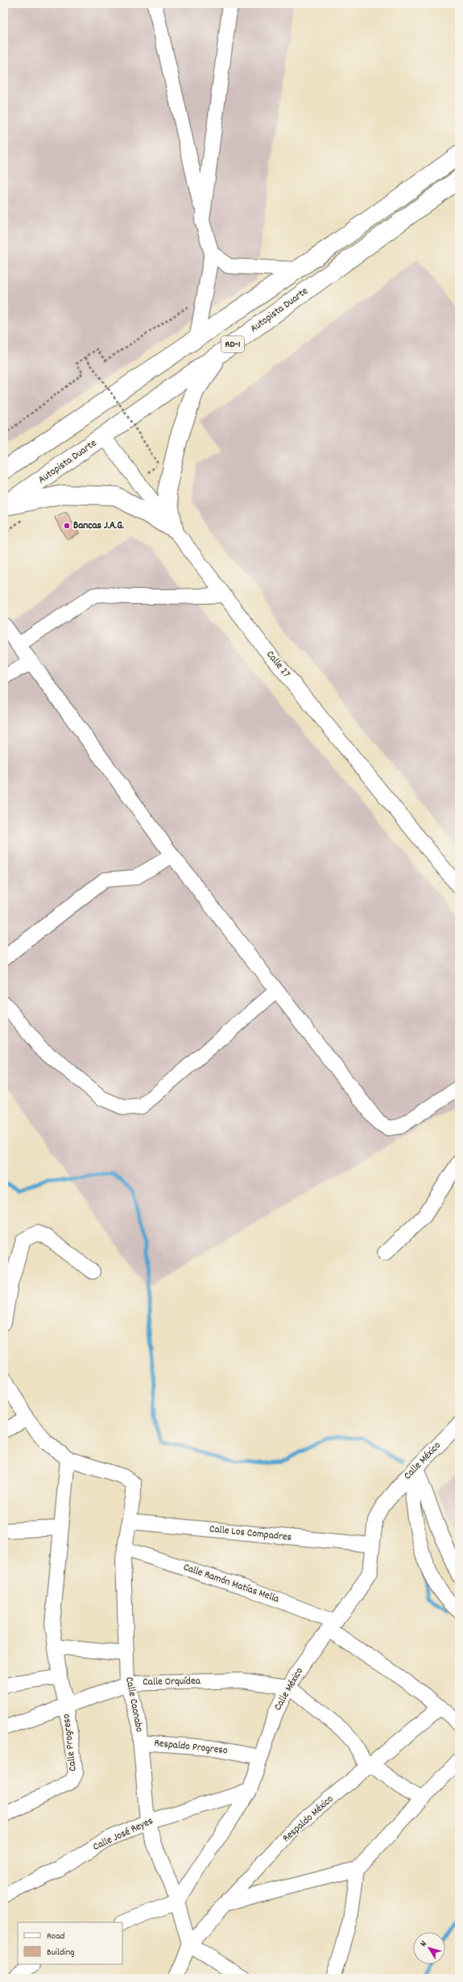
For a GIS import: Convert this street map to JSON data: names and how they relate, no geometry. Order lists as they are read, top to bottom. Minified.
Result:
{"streets":{"highway":["Autopista Duarte","RD-1"],"street":["Calle 27","Calle México","Calle Los Compadres","Calle Ramón Matías Mella","Calle Orquídea","Calle Caonabo","Calle Progreso","Respaldo Progreso","Respaldo México","Calle José Reyes"]},"crossings":[["Autopista Duarte","Calle 27"],["Calle México","Calle Los Compadres"],["Calle México","Calle Ramón Matías Mella"],["Calle México","Calle Orquídea"],["Calle México","Calle Caonabo"],["Calle México","Respaldo Progreso"],["Calle México","Calle José Reyes"],["Calle Los Compadres","Calle Caonabo"],["Calle Ramón Matías Mella","Calle Caonabo"],["Calle Ramón Matías Mella","Respaldo México"],["Calle Orquídea","Calle Caonabo"],["Calle Orquídea","Calle Progreso"],["Calle Caonabo","Calle Progreso"],["Calle Caonabo","Respaldo Progreso"],["Calle Caonabo","Calle José Reyes"]],"places":["Bancas J.A.G."],"legend":["Road","Building"],"north":"top left"}
